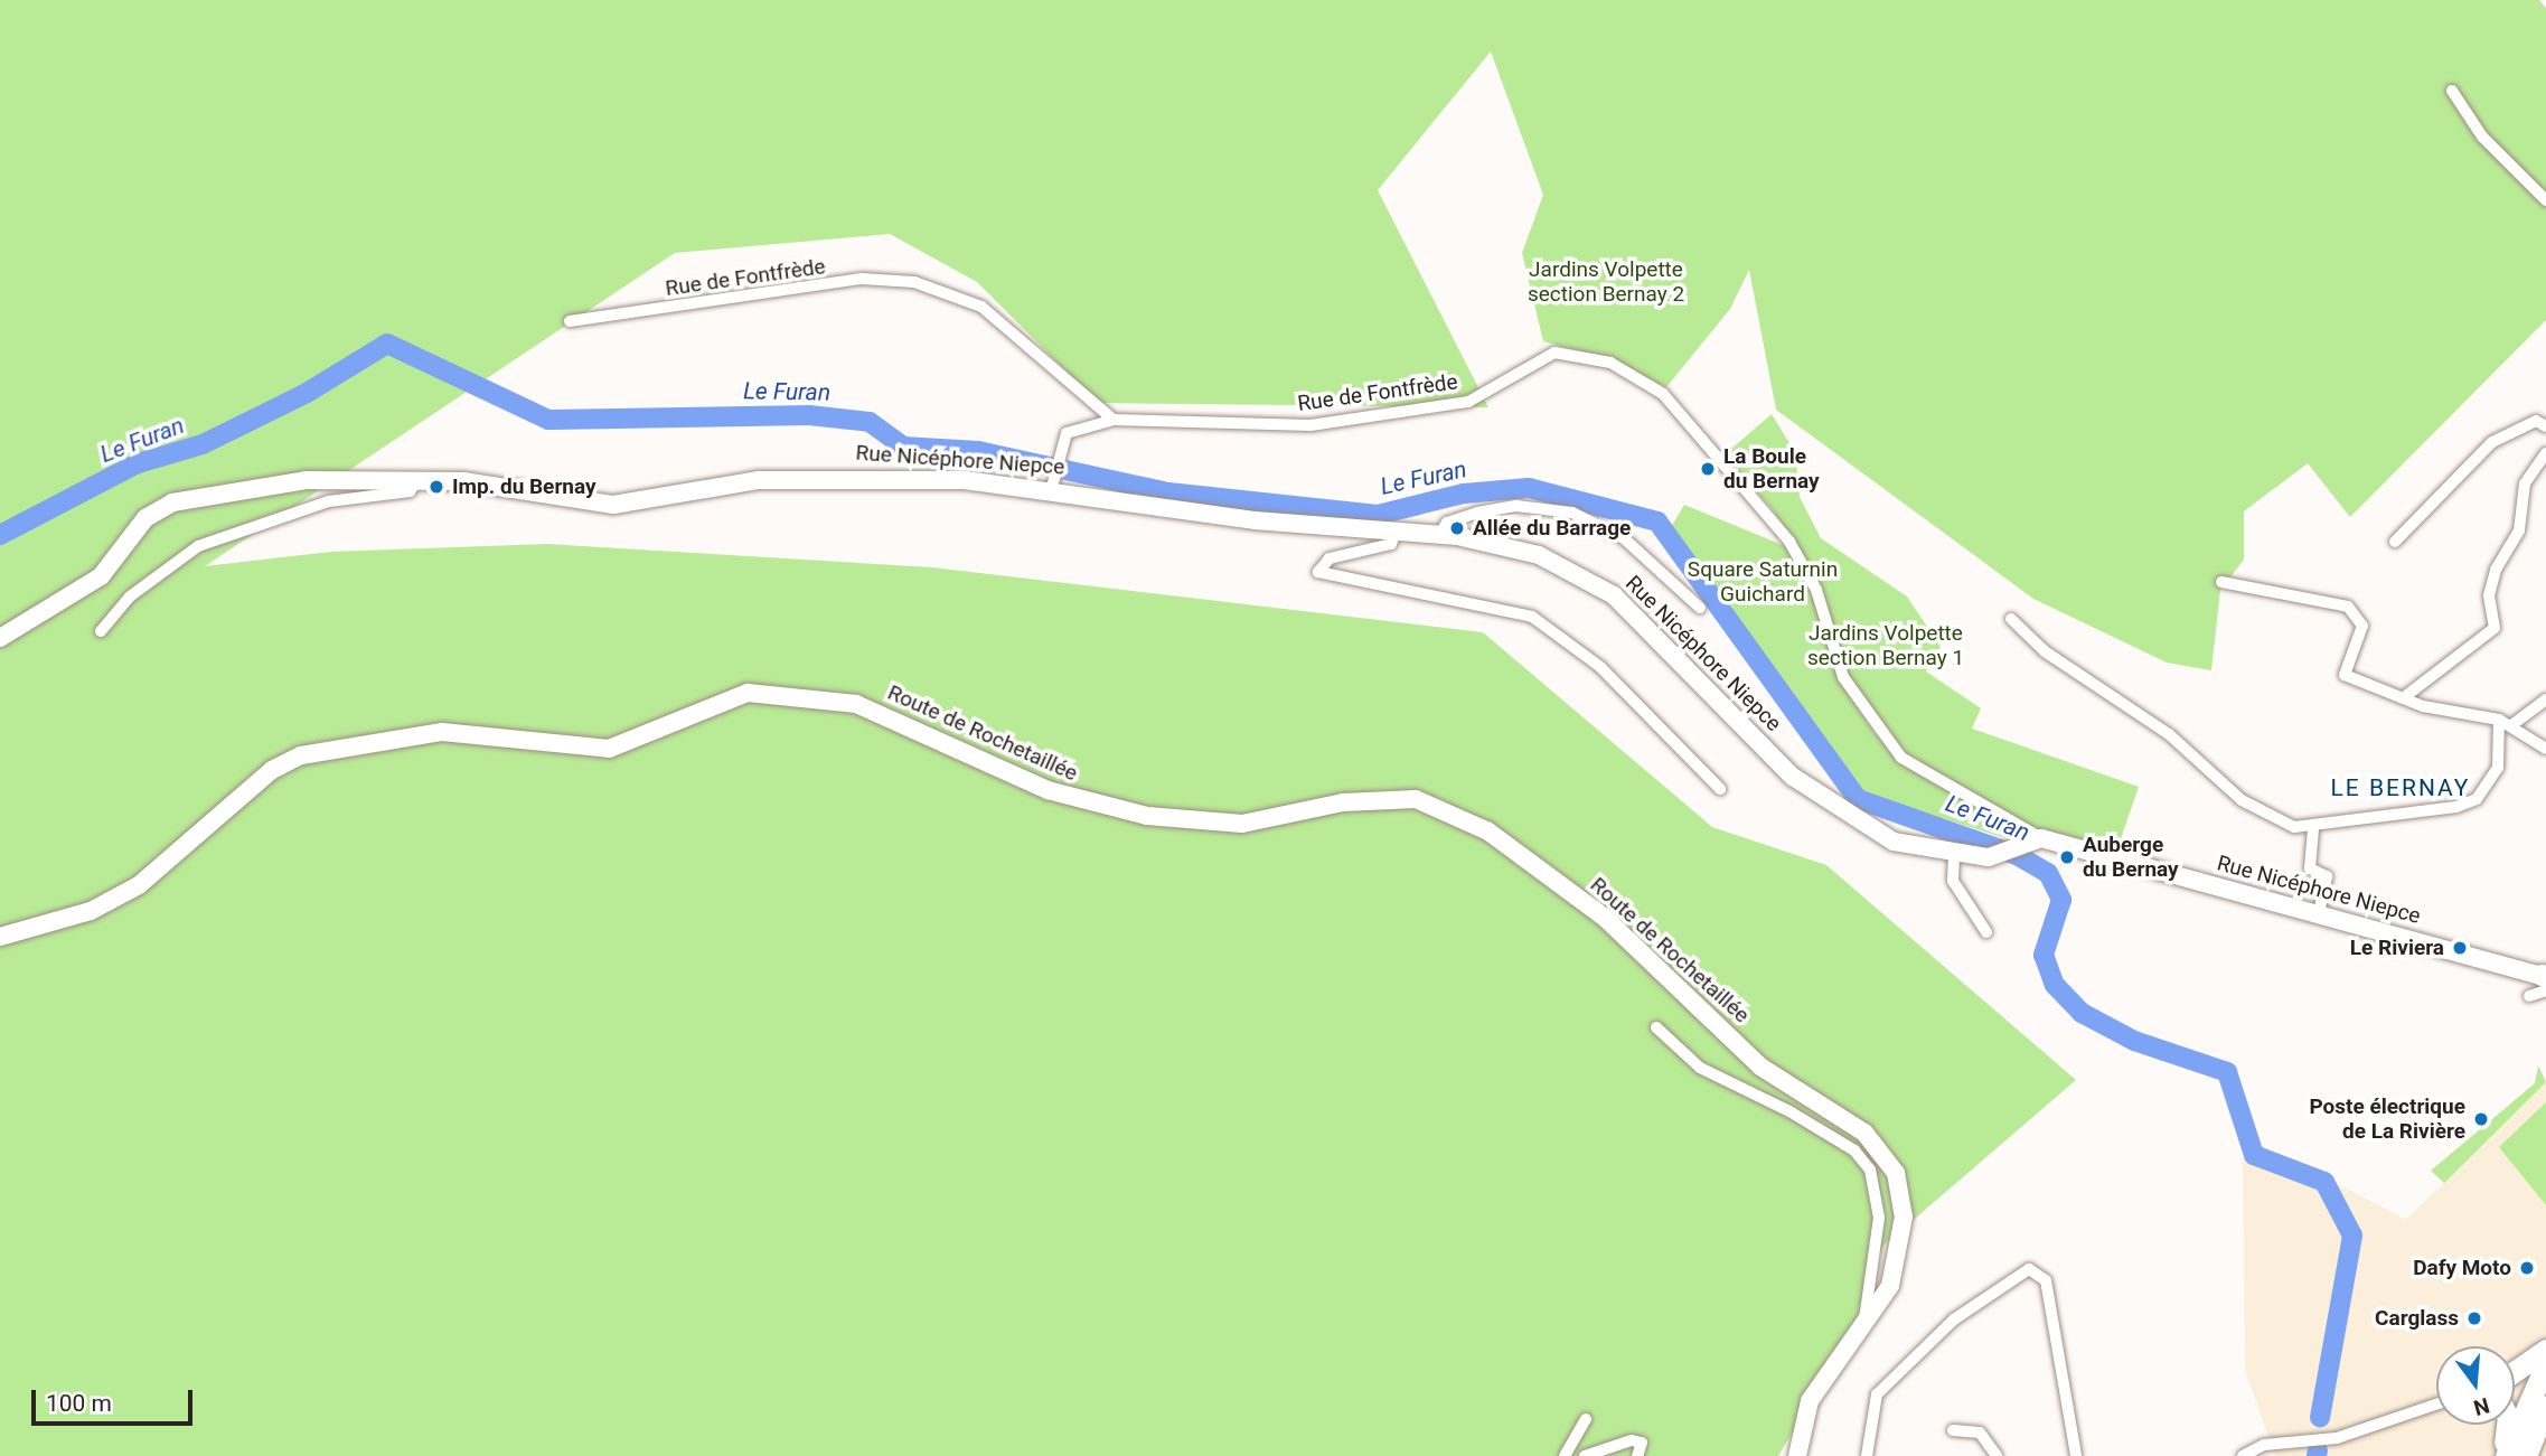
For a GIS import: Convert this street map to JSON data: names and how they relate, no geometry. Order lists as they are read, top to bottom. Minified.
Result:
{"streets":{"street":["Rue de Fontfrède","Rue Nicéphore Niepce","Route de Rochetaillée"]},"crossings":[["Rue de Fontfrède","Rue Nicéphore Niepce"]],"districts":["LE BERNAY"],"water":["Le Furan"],"parks":["Jardins Volpette section Bernay 2","Square Saturnin Guichard","Jardins Volpette section Bernay 1"],"places":["La Boule du Bernay","Imp. du Bernay","Allée du Barrage","Auberge du Bernay","Le Riviera","Poste électrique de La Rivière","Dafy Moto","Carglass"],"scale_bar":"100 m","north":"bottom"}
